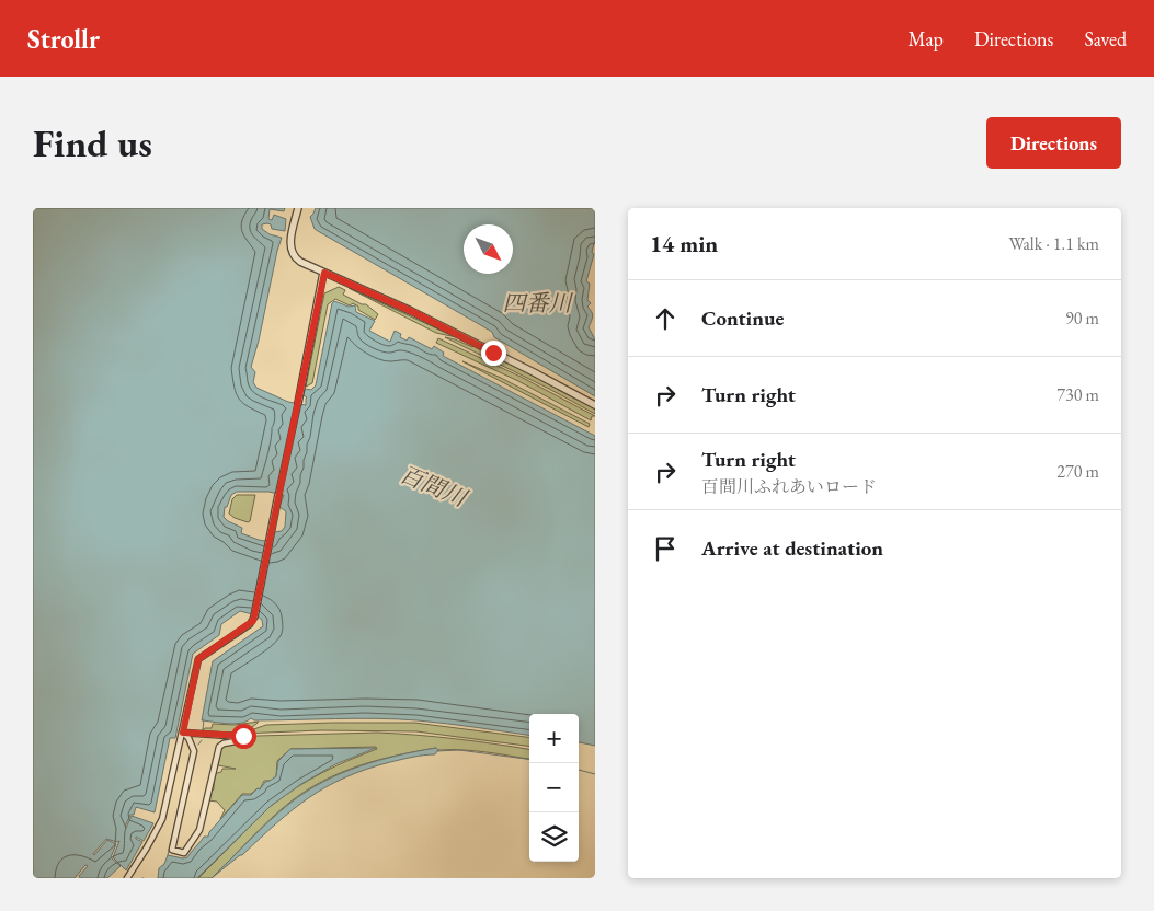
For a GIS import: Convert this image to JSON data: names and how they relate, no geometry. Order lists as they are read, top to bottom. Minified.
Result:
{"water":["四番川","百間川"],"north":"bottom right","page":{"header":"Strollr","nav":["Map","Directions","Saved"],"buttons":"Directions","title":"Find us","heading":["14 min","Walk · 1.1 km"],"list":[["Continue","90 m"],["Turn right","730 m"],["Turn right","百間川ふれあいロード","270 m"],"Arrive at destination"],"map_buttons":["+","−"]}}
